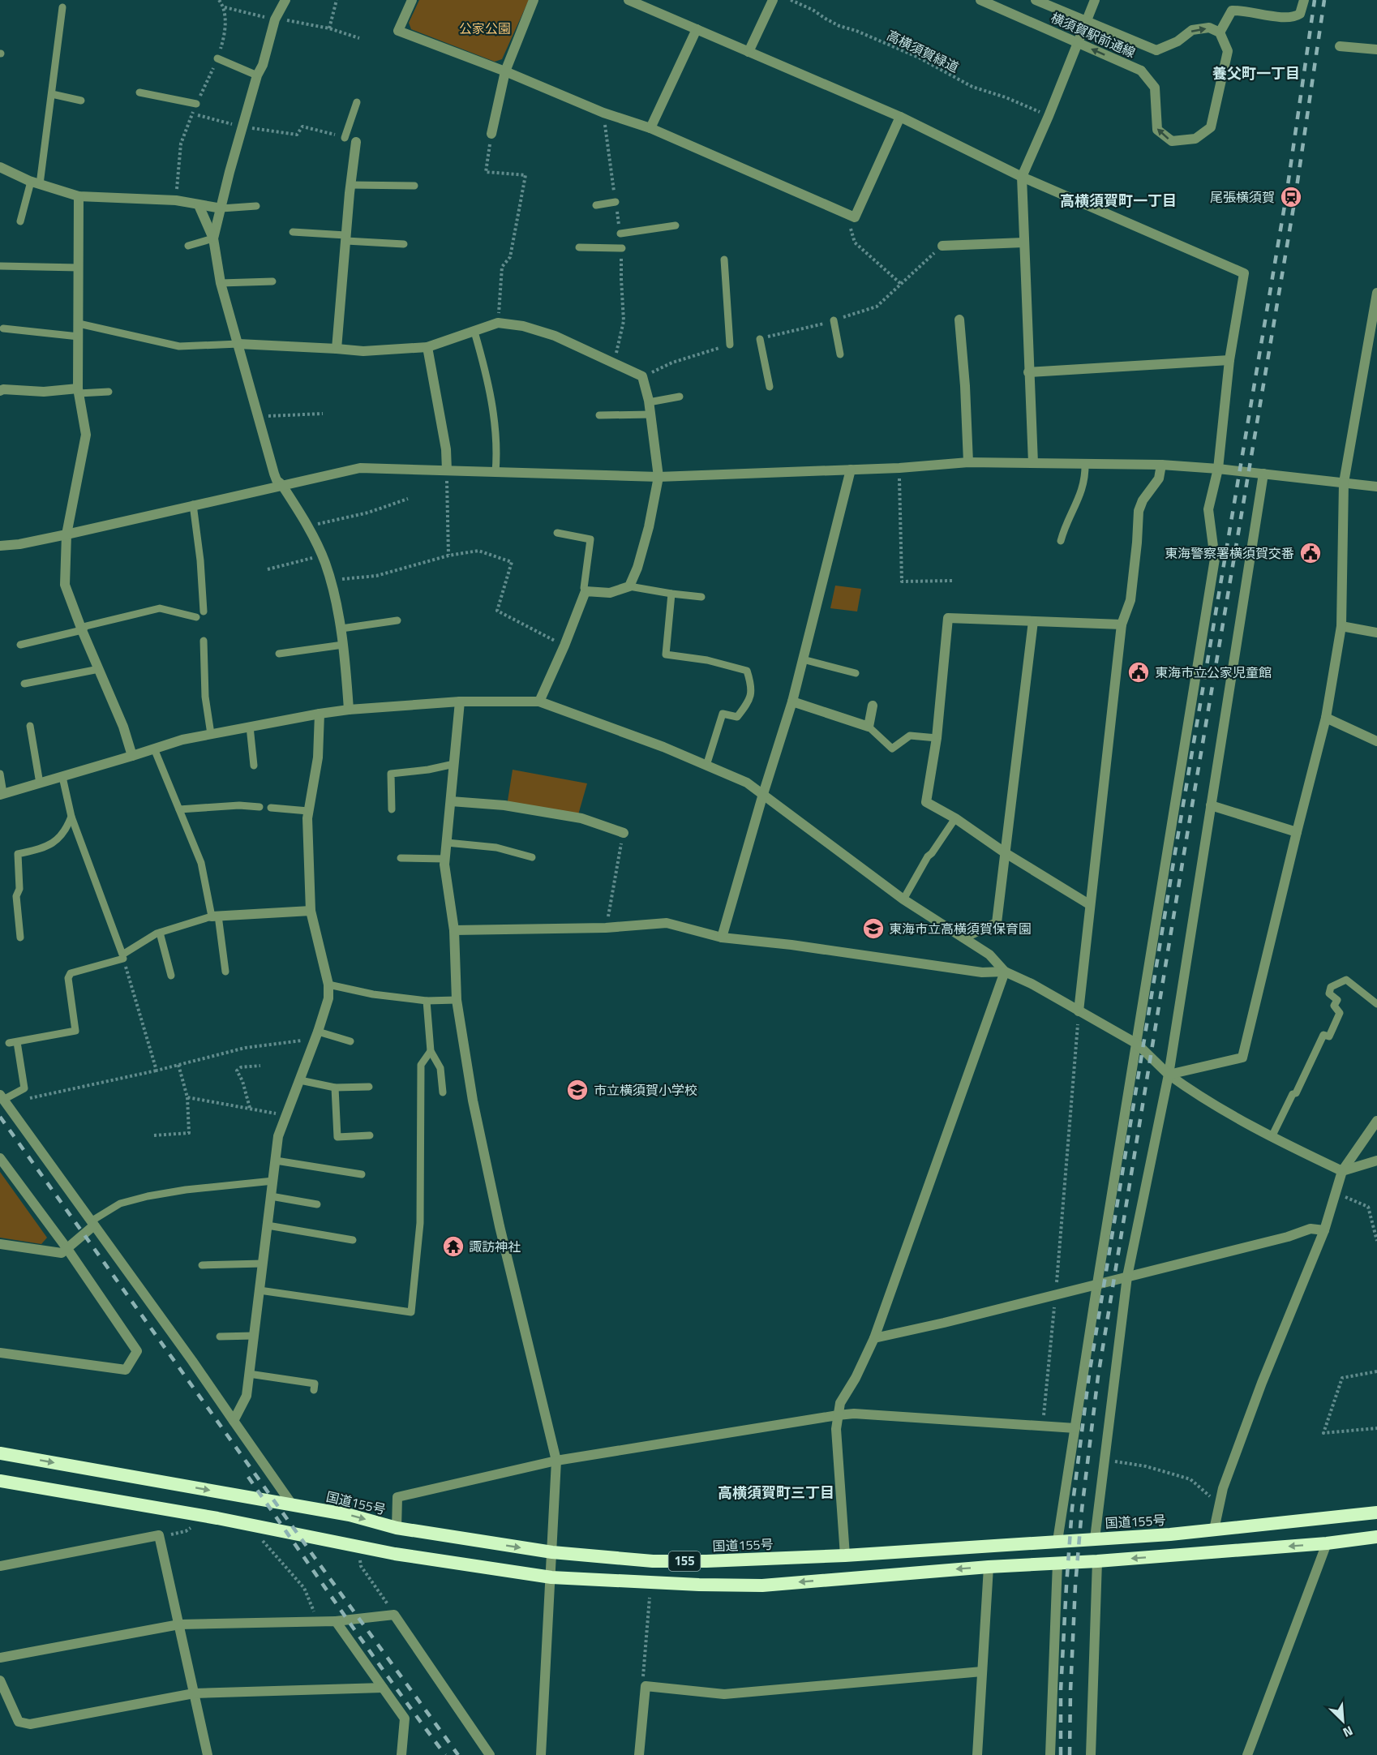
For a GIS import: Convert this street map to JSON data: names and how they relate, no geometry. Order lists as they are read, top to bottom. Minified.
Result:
{"streets":{"highway":["国道155号","155"],"street":["横須賀駅前通線"],"path":["高横須賀緑道"]},"districts":["養父町一丁目","高横須賀町一丁目","高横須賀町三丁目"],"parks":["公家公園"],"places":{"station":["尾張横須賀"],"public building":["東海警察署横須賀交番","東海市立公家児童館"],"school or university":["東海市立高横須賀保育園","市立横須賀小学校"],"temple":["諏訪神社"]},"north":"bottom right"}
